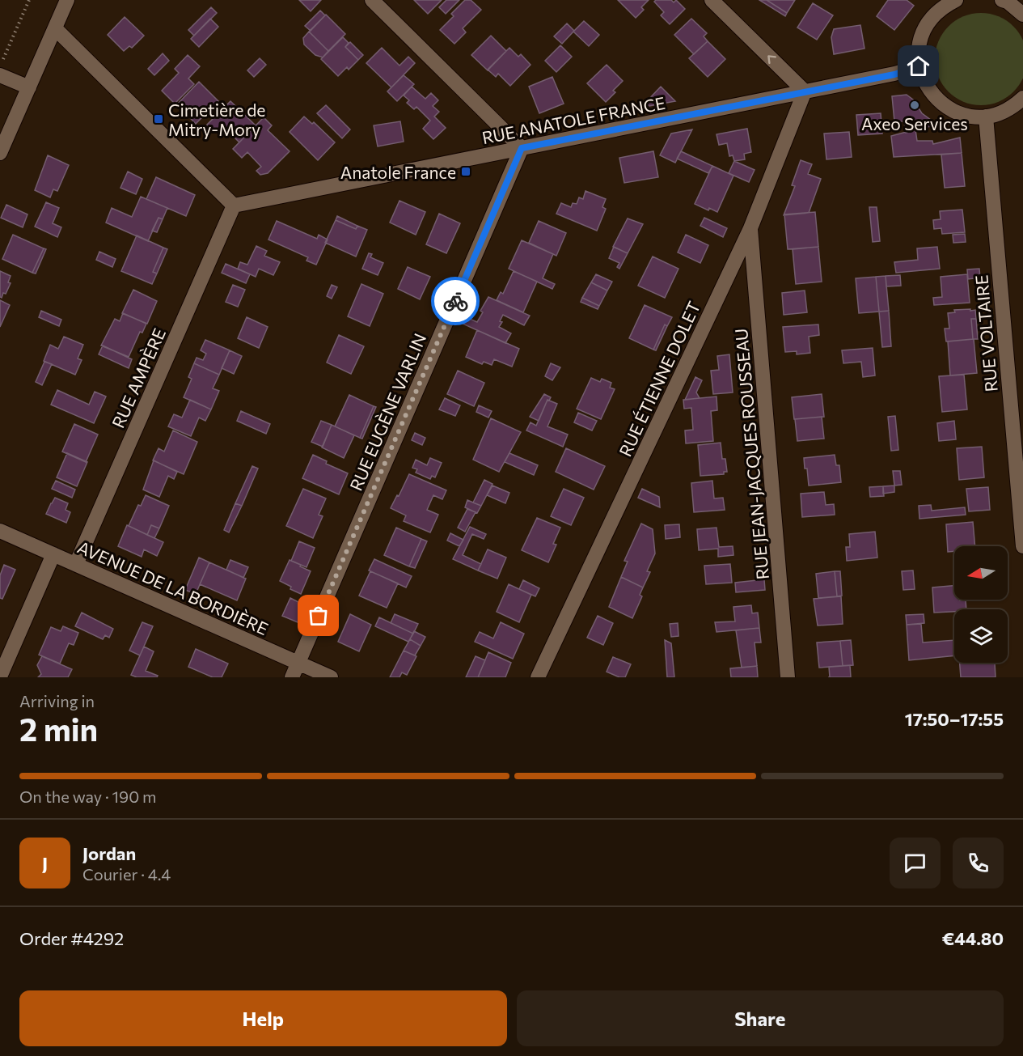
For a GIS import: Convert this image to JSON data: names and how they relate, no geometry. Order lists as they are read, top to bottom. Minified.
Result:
{"streets":{"street":["RUE ANATOLE FRANCE","RUE VOLTAIRE","RUE AMPÈRE","RUE ÉTIENNE DOLET","RUE EUGÈNE VARLIN","RUE JEAN-JACQUES ROUSSEAU","AVENUE DE LA BORDIÈRE"]},"crossings":[["RUE ANATOLE FRANCE","RUE AMPÈRE"],["RUE ANATOLE FRANCE","RUE ÉTIENNE DOLET"],["RUE ANATOLE FRANCE","RUE EUGÈNE VARLIN"],["RUE AMPÈRE","AVENUE DE LA BORDIÈRE"],["RUE ÉTIENNE DOLET","RUE JEAN-JACQUES ROUSSEAU"],["RUE EUGÈNE VARLIN","AVENUE DE LA BORDIÈRE"]],"places":{"other":["Axeo Services"],"transit":["Cimetière de Mitry-Mory","Anatole France"]},"north":"left","page":{"heading":["2 min","Arriving in","17:50–17:55"],"panel":["Jordan","Courier · 4.4","Order #4292","€44.80"],"bar":"On the way · 190 m","round":"J","buttons":["Help","Share"]}}
